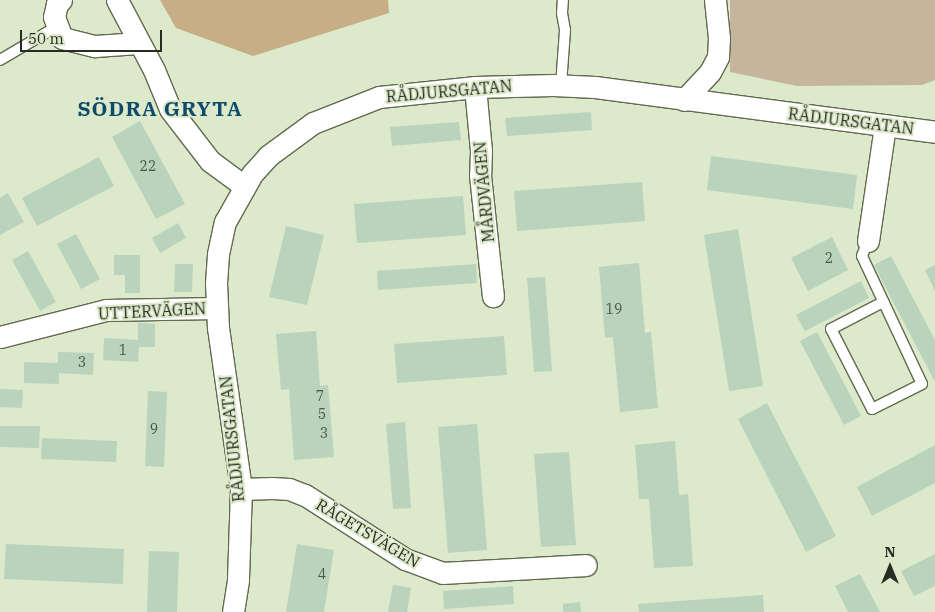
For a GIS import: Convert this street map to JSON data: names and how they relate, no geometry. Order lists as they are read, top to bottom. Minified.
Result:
{"streets":{"street":["RÅDJURSGATAN","MÅRDVÄGEN","UTTERVÄGEN","RÅGETSVÄGEN"]},"crossings":[["RÅDJURSGATAN","MÅRDVÄGEN"],["RÅDJURSGATAN","UTTERVÄGEN"],["RÅDJURSGATAN","RÅGETSVÄGEN"]],"districts":["SÖDRA GRYTA"],"house_numbers":["22","2","19","1","3","7","5","9","3","4"],"scale_bar":"50 m","north":"top"}
